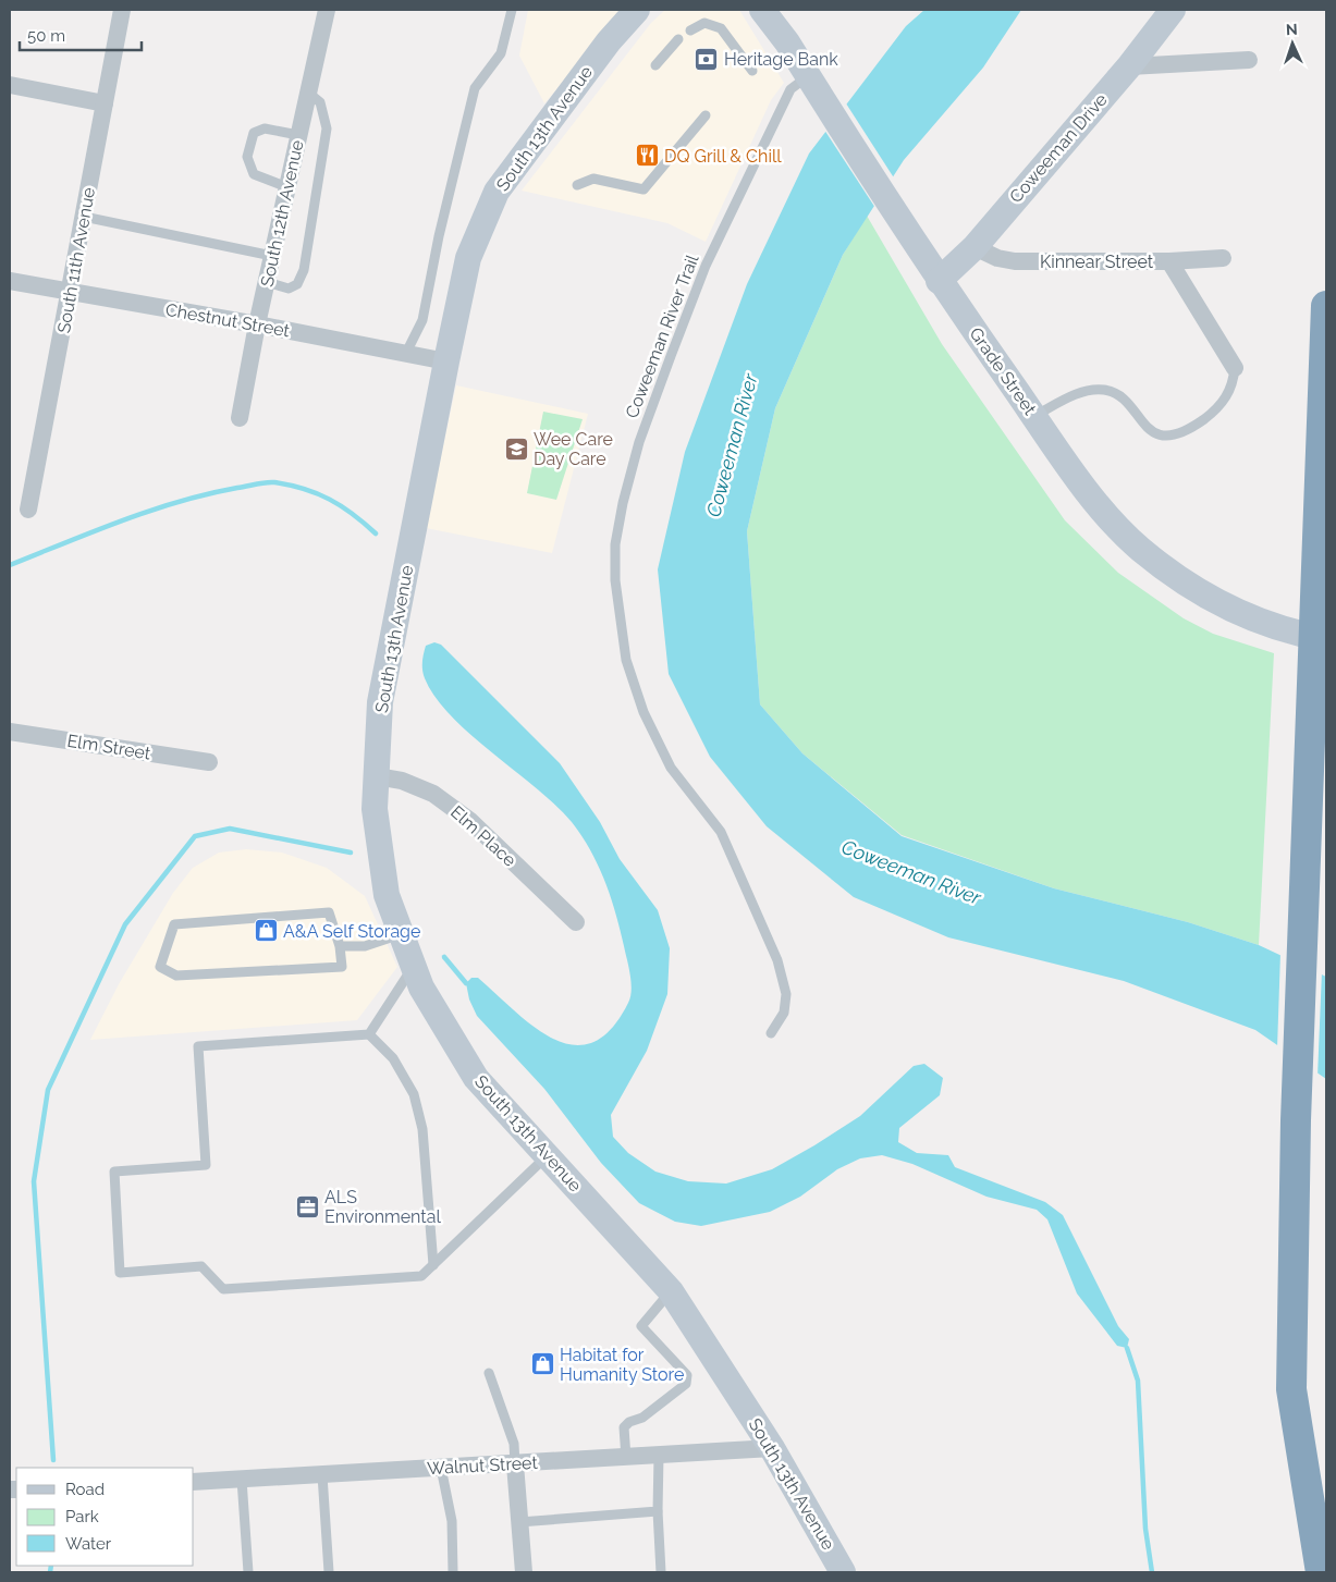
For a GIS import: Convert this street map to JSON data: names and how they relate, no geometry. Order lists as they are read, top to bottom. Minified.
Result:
{"streets":{"main road":["South 13th Avenue","Coweeman Drive","Grade Street"],"street":["South 12th Avenue","South 11th Avenue","Kinnear Street","Chestnut Street","Elm Street","Elm Place","Walnut Street"],"lane":["Coweeman River Trail"]},"crossings":[["South 13th Avenue","Chestnut Street"],["South 13th Avenue","Elm Place"],["South 13th Avenue","Walnut Street"],["Coweeman Drive","Kinnear Street"],["Coweeman Drive","Grade Street"],["South 12th Avenue","Chestnut Street"],["South 11th Avenue","Chestnut Street"],["Coweeman River Trail","Grade Street"]],"water":["Coweeman River"],"places":{"bank":["Heritage Bank"],"restaurant":["DQ Grill & Chill"],"school or university":["Wee Care Day Care"],"shop":["A&A Self Storage","Habitat for Humanity Store"],"office":["ALS Environmental"]},"legend":["Road","Park","Water"],"scale_bar":"50 m","north":"top"}
